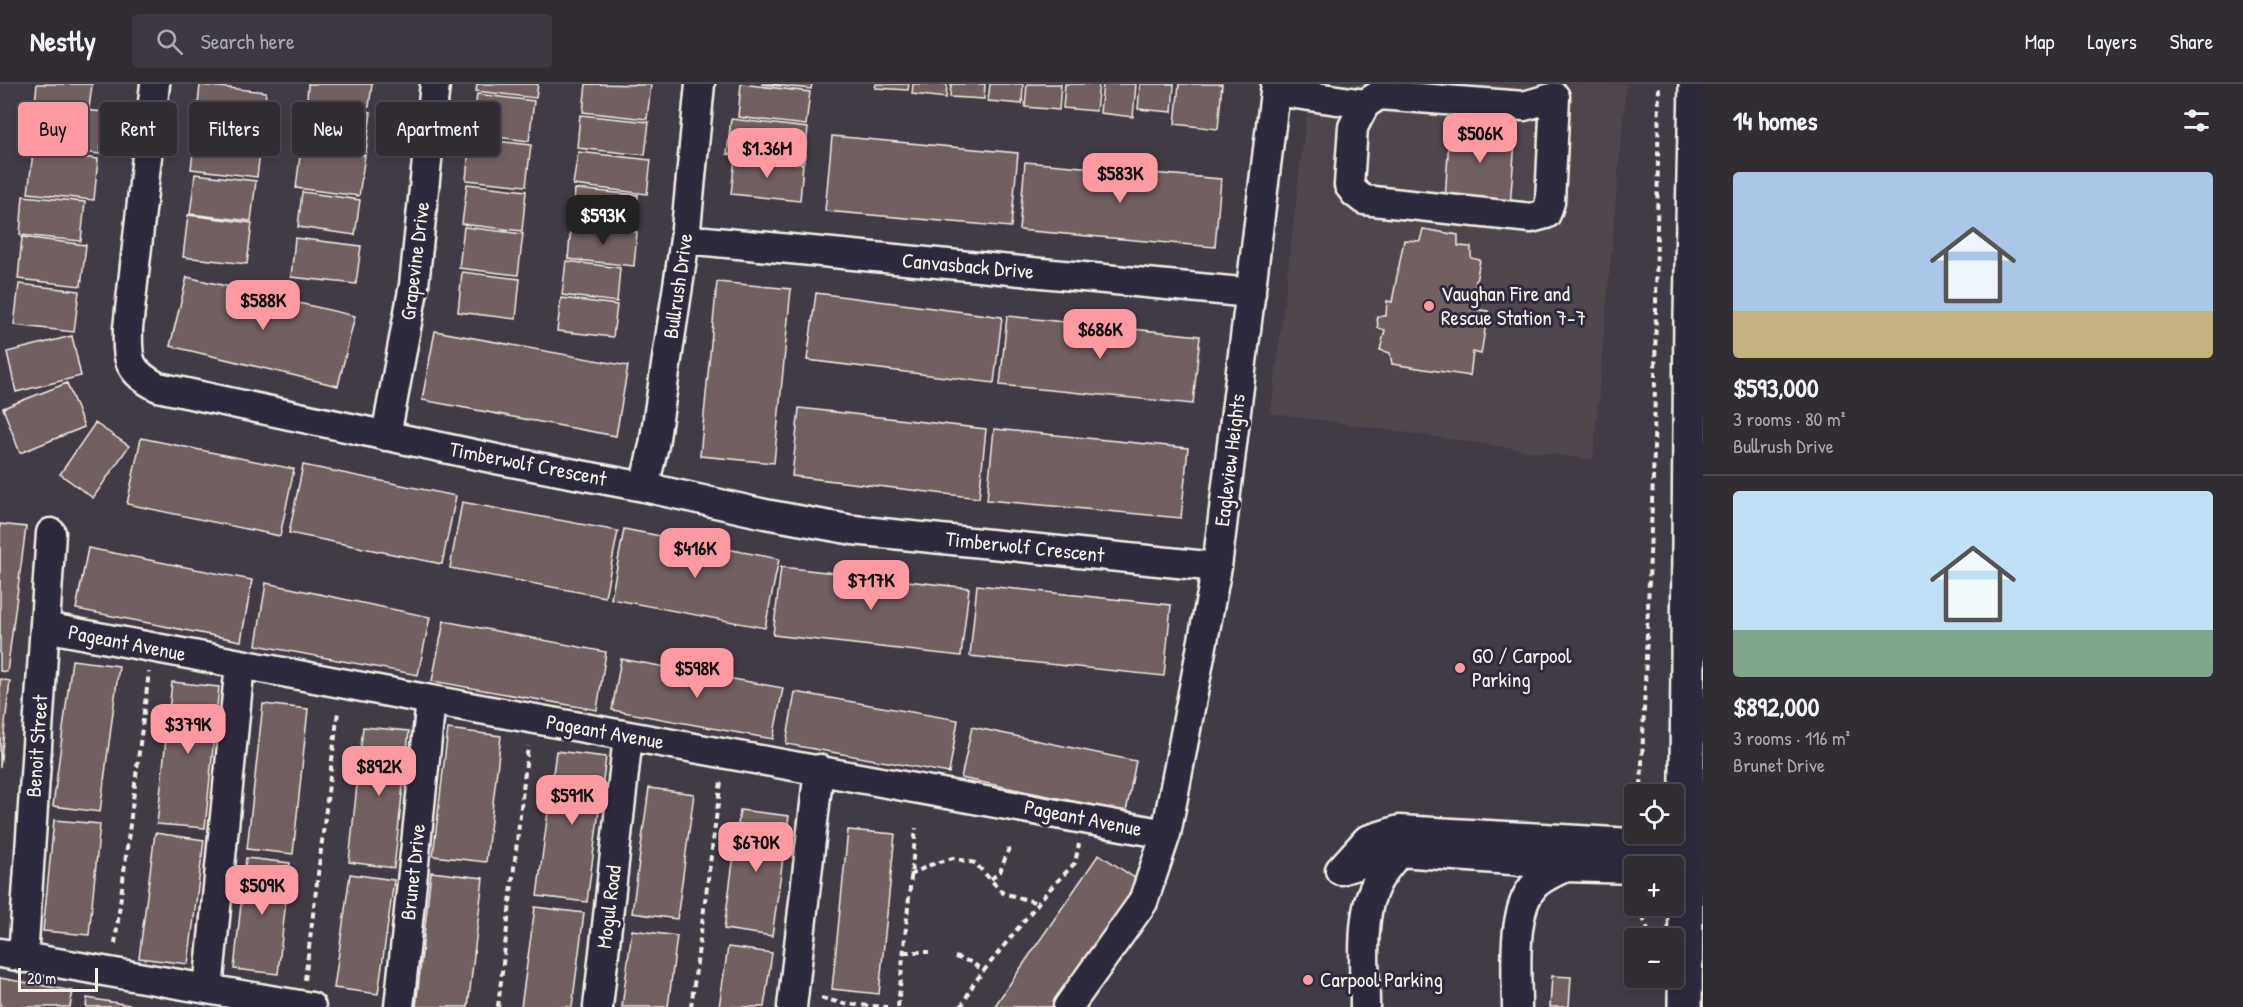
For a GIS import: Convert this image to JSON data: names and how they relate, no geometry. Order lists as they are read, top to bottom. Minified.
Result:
{"streets":{"street":["Grapevine Drive","Canvasback Drive","Bullrush Drive","Eagleview Heights","Timberwolf Crescent","Pageant Avenue","Benoit Street","Brunet Drive","Mogul Road"]},"crossings":[["Grapevine Drive","Timberwolf Crescent"],["Canvasback Drive","Bullrush Drive"],["Canvasback Drive","Eagleview Heights"],["Bullrush Drive","Timberwolf Crescent"],["Eagleview Heights","Timberwolf Crescent"],["Eagleview Heights","Pageant Avenue"],["Pageant Avenue","Benoit Street"],["Pageant Avenue","Brunet Drive"],["Pageant Avenue","Mogul Road"]],"places":["Vaughan Fire and Rescue Station 7-7","GO / Carpool Parking","Carpool Parking"],"scale_bar":"20 m","page":{"header":"Nestly","search":"Search here","nav":["Map","Layers","Share"],"heading":"14 homes","chip":["Buy","Rent","Filters","New","Apartment"],"price":["$506K","$1.36M","$583K","$593K","$588K","$686K","$416K","$717K","$598K","$379K","$892K","$591K","$670K","$509K"],"list":[{"name":"$593,000","note":"3 rooms · 80 m² · Bullrush Drive"},{"name":"$892,000","note":"3 rooms · 116 m² · Brunet Drive"}],"map_buttons":["+","−"],"scale":"20 m"}}
